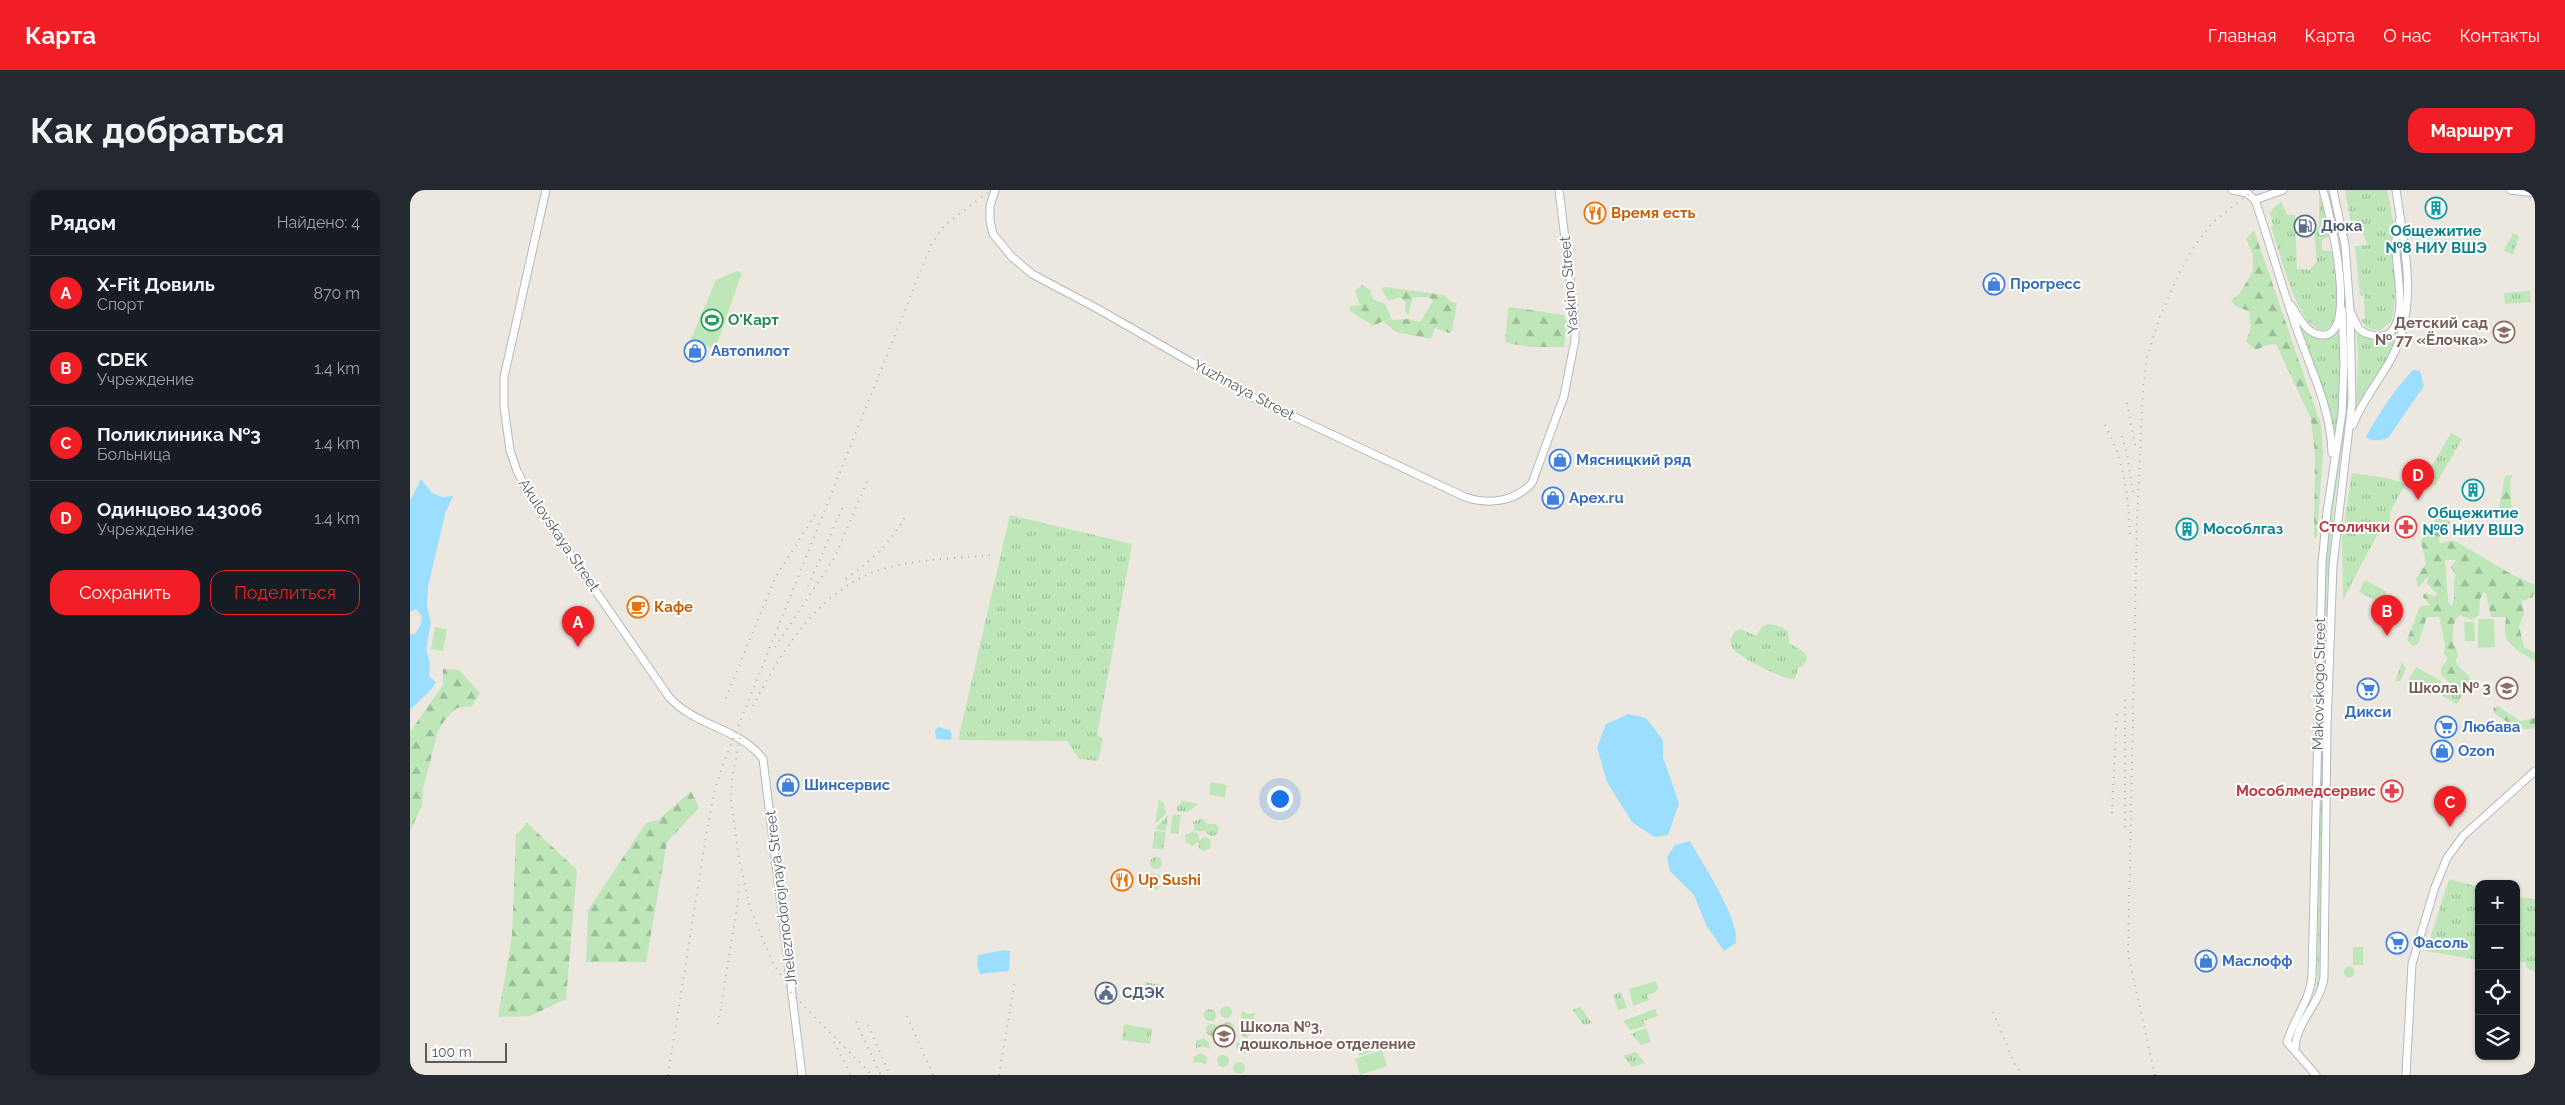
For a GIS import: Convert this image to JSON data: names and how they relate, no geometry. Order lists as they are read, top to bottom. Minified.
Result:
{"streets":{"street":["Yaskino Street","Yuzhnaya Street","Akulovskaya Street","Makovskogo Street","Jheleznodorojnaya Street"]},"crossings":[["Yaskino Street","Yuzhnaya Street"],["Akulovskaya Street","Jheleznodorojnaya Street"]],"places":{"building":["Общежитие №8 НИУ ВШЭ","Общежитие №6 НИУ ВШЭ","Мособлгаз"],"restaurant":["Время есть","Up Sushi"],"fuel station":["Дюка"],"shop":["Прогресс","Автопилот","Мясницкий ряд","Apex.ru","Ozon","Шинсервис","Маслофф"],"sports":["О'Карт"],"school or university":["Детский сад № 77 «Ёлочка»","Школа № 3","Школа №3, дошкольное отделение"],"pharmacy":["Столички","Мособлмедсервис"],"cafe":["Кафе"],"supermarket":["Дикси","Любава","Фасоль"],"public building":["СДЭК"]},"scale_bar":"100 m","page":{"header":"Карта","nav":["Главная","Карта","О нас","Контакты"],"buttons":["Маршрут",["Сохранить","Поделиться"]],"title":"Как добраться","heading":["Рядом","Найдено: 4"],"list":[{"mark":"A","name":"X-Fit Довиль","note":"Спорт","value":"870 m"},{"mark":"B","name":"CDEK","note":"Учреждение","value":"1.4 km"},{"mark":"C","name":"Поликлиника №3","note":"Больница","value":"1.4 km"},{"mark":"D","name":"Одинцово 143006","note":"Учреждение","value":"1.4 km"}],"pins":["D","B","A","C"],"map_buttons":["+","−"],"scale":"100 m"}}
